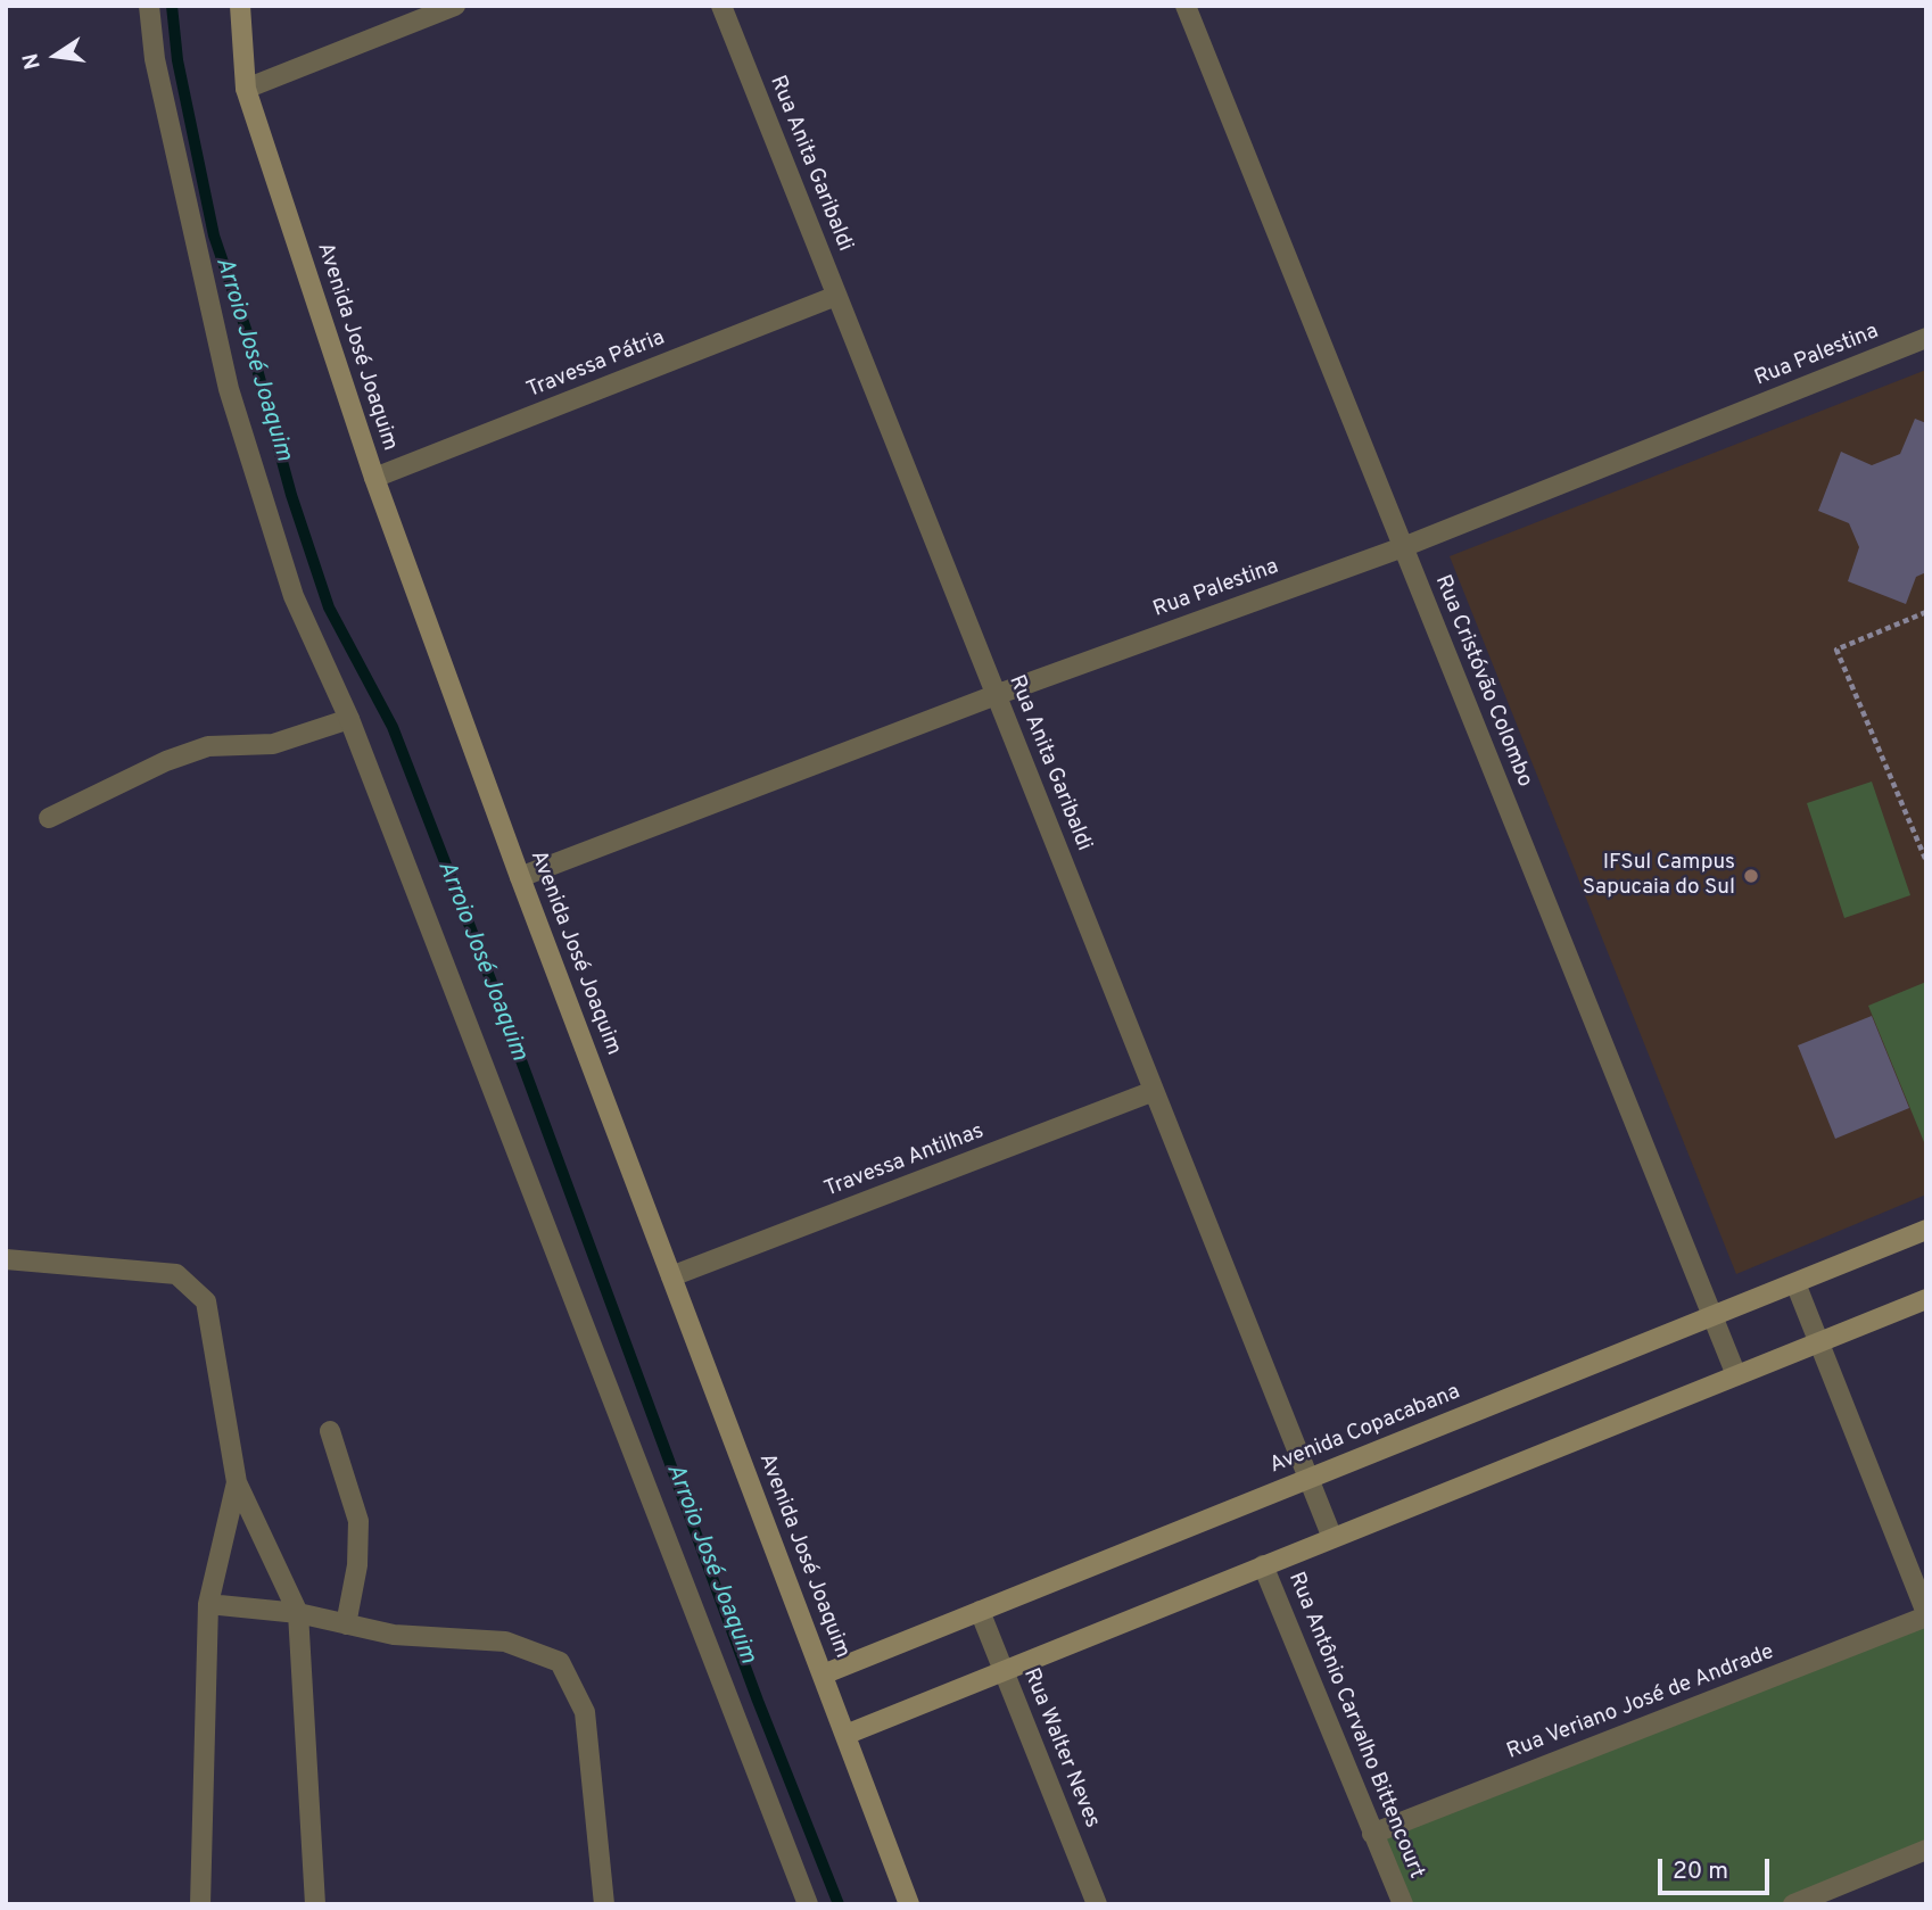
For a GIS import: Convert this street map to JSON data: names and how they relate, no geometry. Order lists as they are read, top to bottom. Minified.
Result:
{"streets":{"street":["Rua Anita Garibaldi","Avenida José Joaquim","Rua Palestina","Travessa Pátria","Rua Cristóvão Colombo","Travessa Antilhas","Avenida Copacabana","Rua Veriano José de Andrade","Rua Antônio Carvalho Bittencourt","Rua Walter Neves"]},"crossings":[["Rua Anita Garibaldi","Rua Palestina"],["Rua Anita Garibaldi","Travessa Pátria"],["Rua Anita Garibaldi","Travessa Antilhas"],["Rua Anita Garibaldi","Avenida Copacabana"],["Avenida José Joaquim","Rua Palestina"],["Avenida José Joaquim","Travessa Pátria"],["Avenida José Joaquim","Travessa Antilhas"],["Avenida José Joaquim","Avenida Copacabana"],["Rua Palestina","Rua Cristóvão Colombo"],["Rua Cristóvão Colombo","Avenida Copacabana"],["Avenida Copacabana","Rua Walter Neves"],["Rua Veriano José de Andrade","Rua Antônio Carvalho Bittencourt"]],"water":["Arroio José Joaquim"],"places":["IFSul Campus Sapucaia do Sul"],"scale_bar":"20 m","north":"left"}
